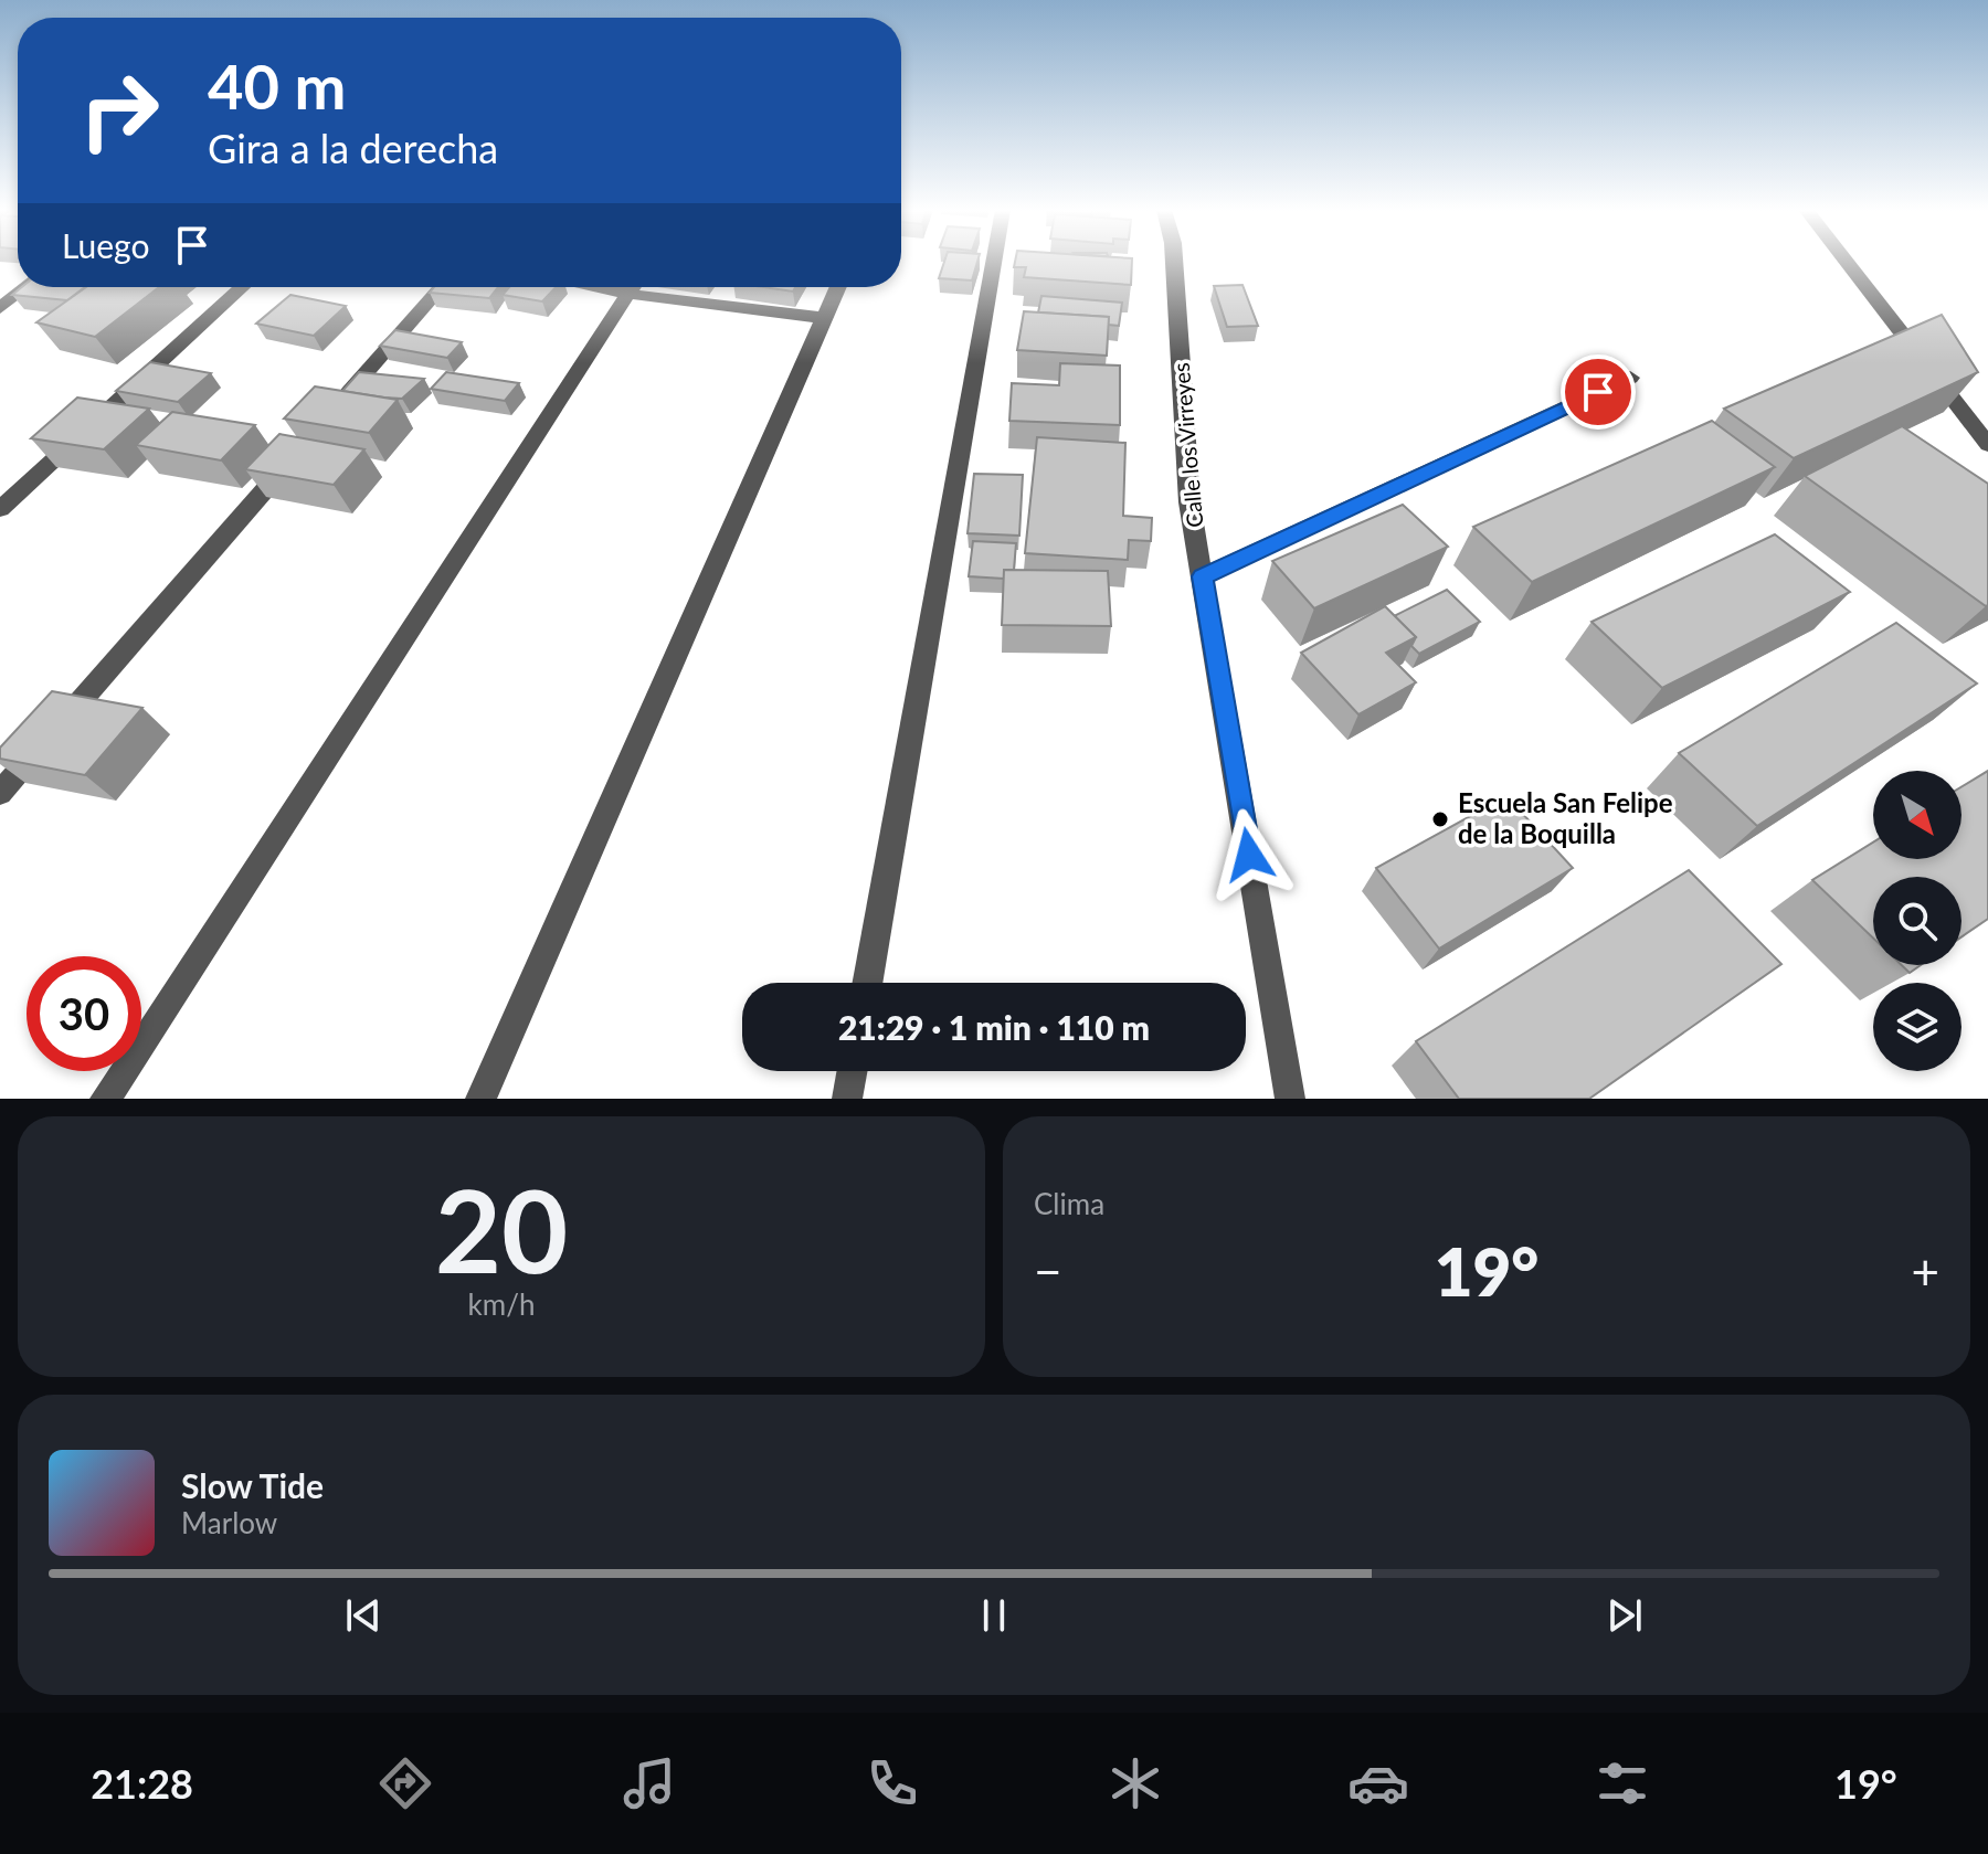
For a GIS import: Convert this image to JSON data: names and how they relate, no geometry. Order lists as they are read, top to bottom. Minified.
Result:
{"streets":{"street":["Calle los Virreyes"]},"places":["Escuela San Felipe de la Boquilla"],"north":"bottom right","page":{"turn":["40 m","Gira a la derecha"],"then":"Luego","limit":"30","trip":"21:29 · 1 min · 110 m","tile":[["20","km/h"],"Clima"],"heat":["−","19°","+"],"song":["Slow Tide","Marlow"],"tabs":["21:28","19°"]}}
